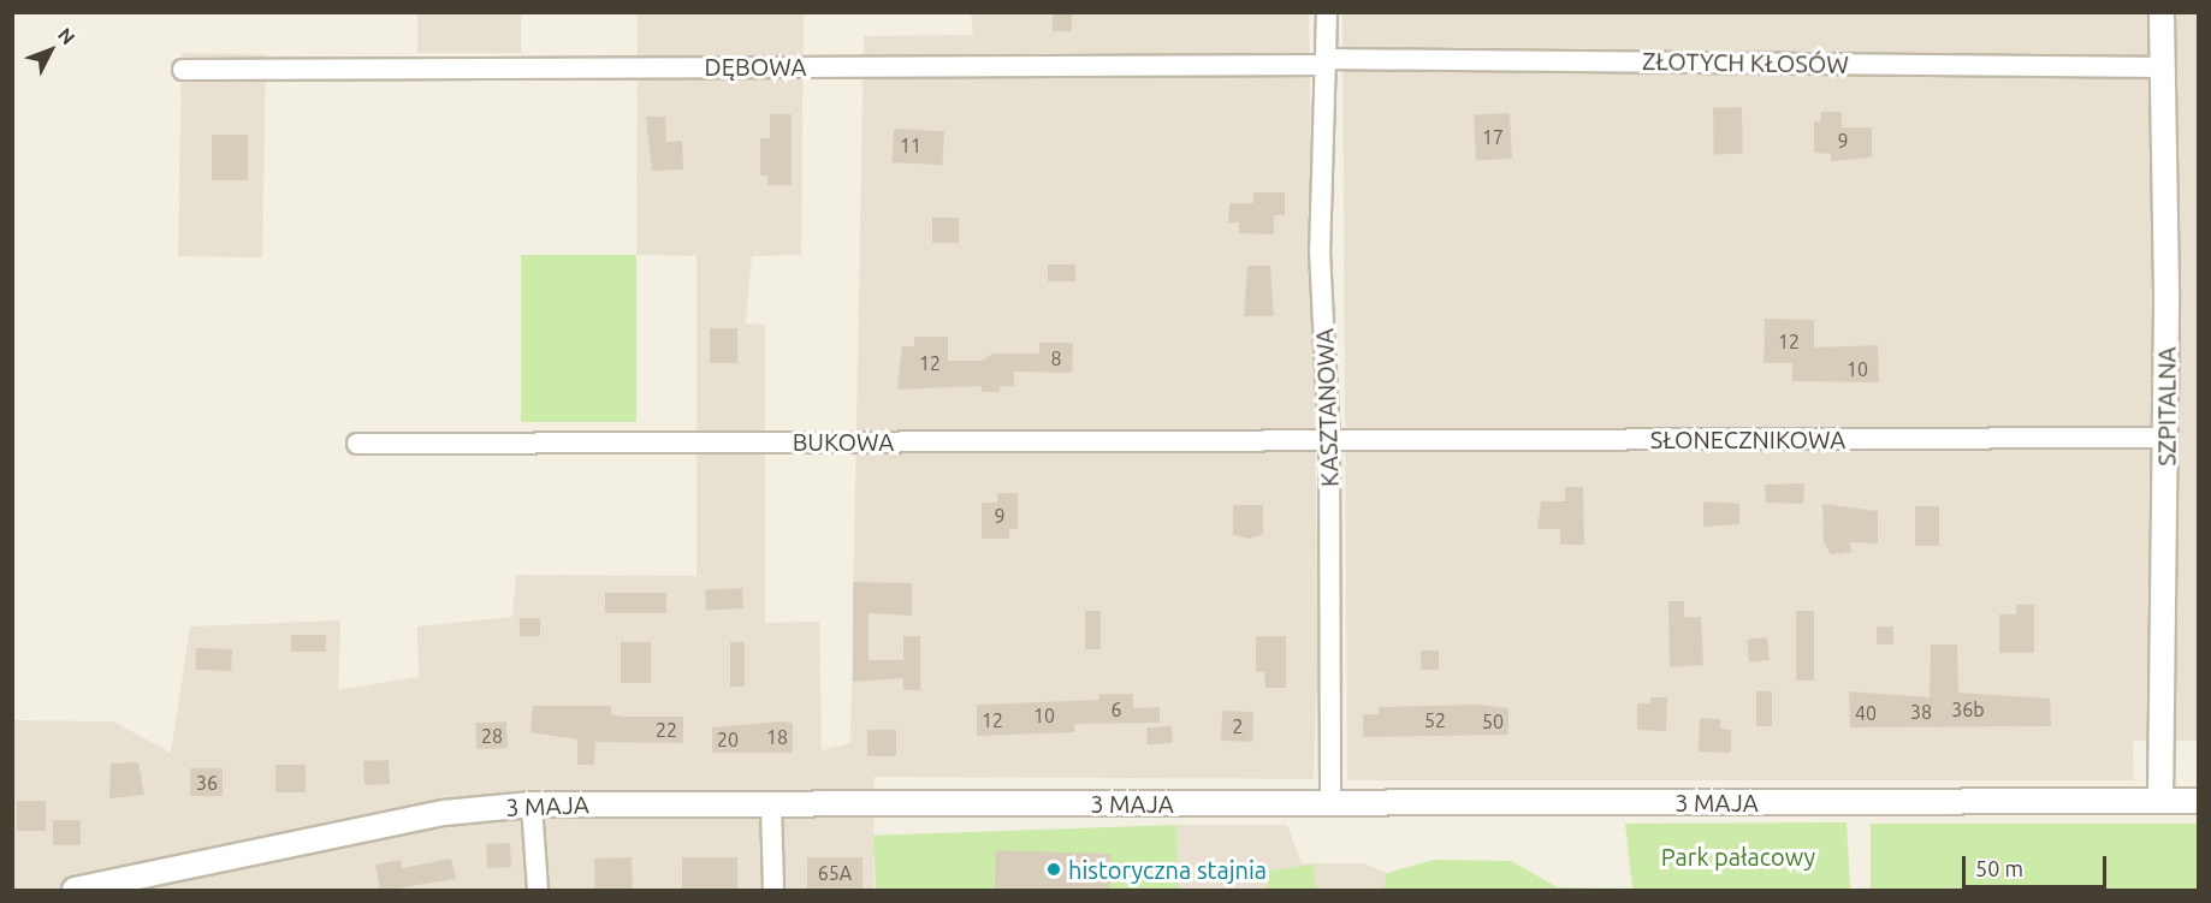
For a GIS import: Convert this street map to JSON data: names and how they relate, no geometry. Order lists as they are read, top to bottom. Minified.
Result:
{"streets":{"street":["ZŁOTYCH KŁOSÓW","DĘBOWA","SZPITALNA","KASZTANOWA","SŁONECZNIKOWA","BUKOWA","3 MAJA"]},"crossings":[["ZŁOTYCH KŁOSÓW","DĘBOWA"],["ZŁOTYCH KŁOSÓW","SZPITALNA"],["ZŁOTYCH KŁOSÓW","KASZTANOWA"],["DĘBOWA","KASZTANOWA"],["SZPITALNA","SŁONECZNIKOWA"],["SZPITALNA","3 MAJA"],["KASZTANOWA","SŁONECZNIKOWA"],["KASZTANOWA","BUKOWA"],["KASZTANOWA","3 MAJA"],["SŁONECZNIKOWA","BUKOWA"]],"parks":["Park pałacowy"],"places":["historyczna stajnia"],"house_numbers":["17","9","11","12","8","12","10","9","6","36b","38","40","10","12","52","50","2","22","28","18","20","36","65A"],"scale_bar":"50 m","north":"top right"}
